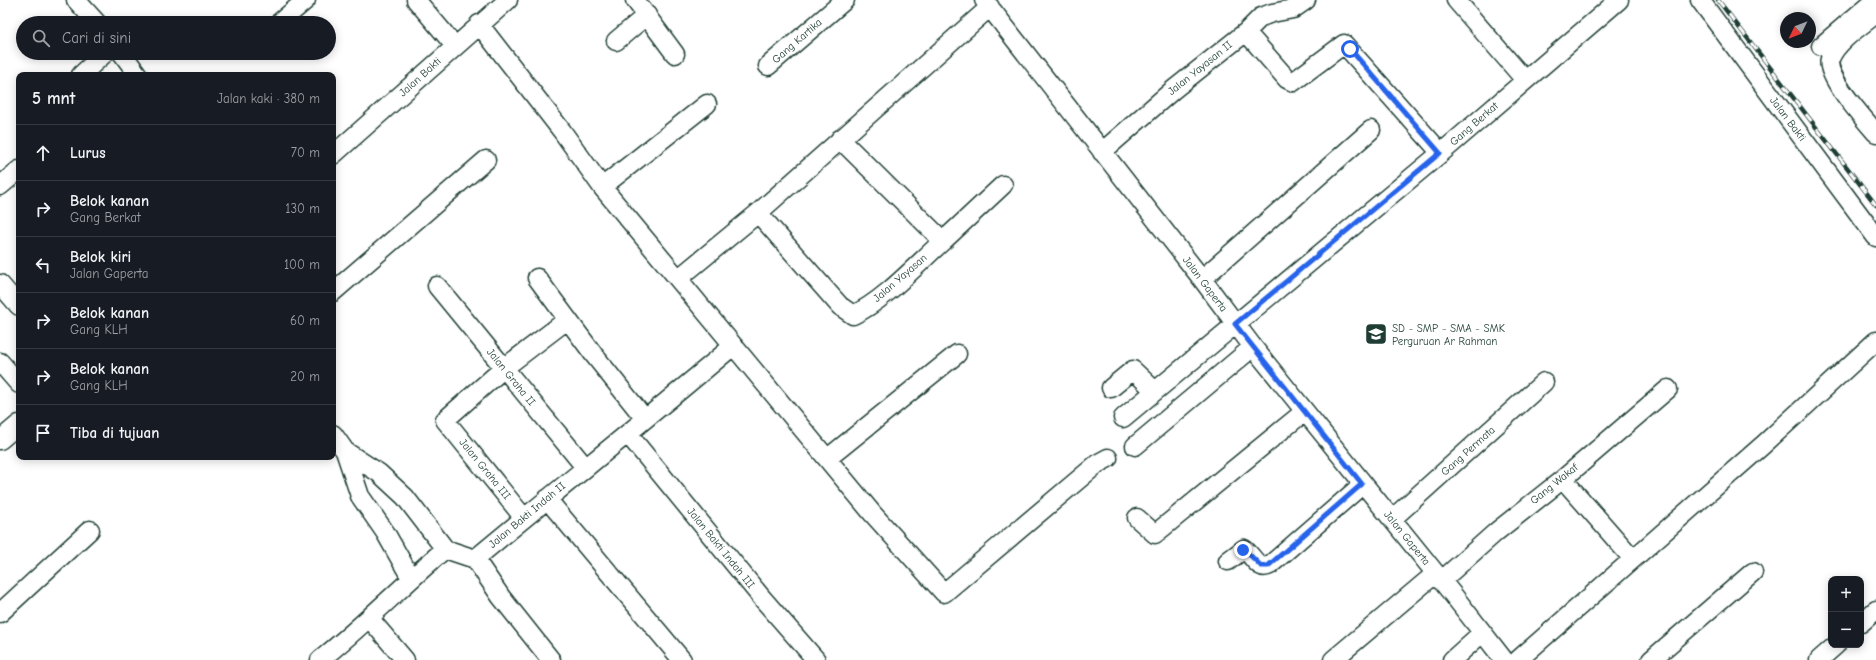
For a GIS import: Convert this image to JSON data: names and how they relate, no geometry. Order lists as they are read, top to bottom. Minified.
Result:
{"streets":{"street":["Gang Kartika","Jalan Yayasan II","Jalan Bakti","Gang Berkat","Jalan Yayasan","Jalan Gaperta","Jalan Graha II","Gang Permata","Jalan Graha III","Gang Wakaf","Jalan Bakti Indah II","Jalan Bakti Indah III"]},"crossings":[["Jalan Yayasan II","Jalan Gaperta"],["Gang Berkat","Jalan Gaperta"],["Jalan Gaperta","Gang Permata"],["Jalan Gaperta","Gang Wakaf"],["Jalan Graha II","Jalan Graha III"],["Jalan Graha II","Jalan Bakti Indah II"],["Jalan Graha III","Jalan Bakti Indah II"],["Jalan Bakti Indah II","Jalan Bakti Indah III"]],"places":{"school or university":["SD - SMP - SMA - SMK Perguruan Ar Rahman"]},"north":"bottom left","page":{"search":"Cari di sini","heading":["5 mnt","Jalan kaki · 380 m"],"list":[["Lurus","70 m"],["Belok kanan","Gang Berkat","130 m"],["Belok kiri","Jalan Gaperta","100 m"],["Belok kanan","Gang KLH","60 m"],["Belok kanan","Gang KLH","20 m"],"Tiba di tujuan"],"map_buttons":["+","−"]}}
